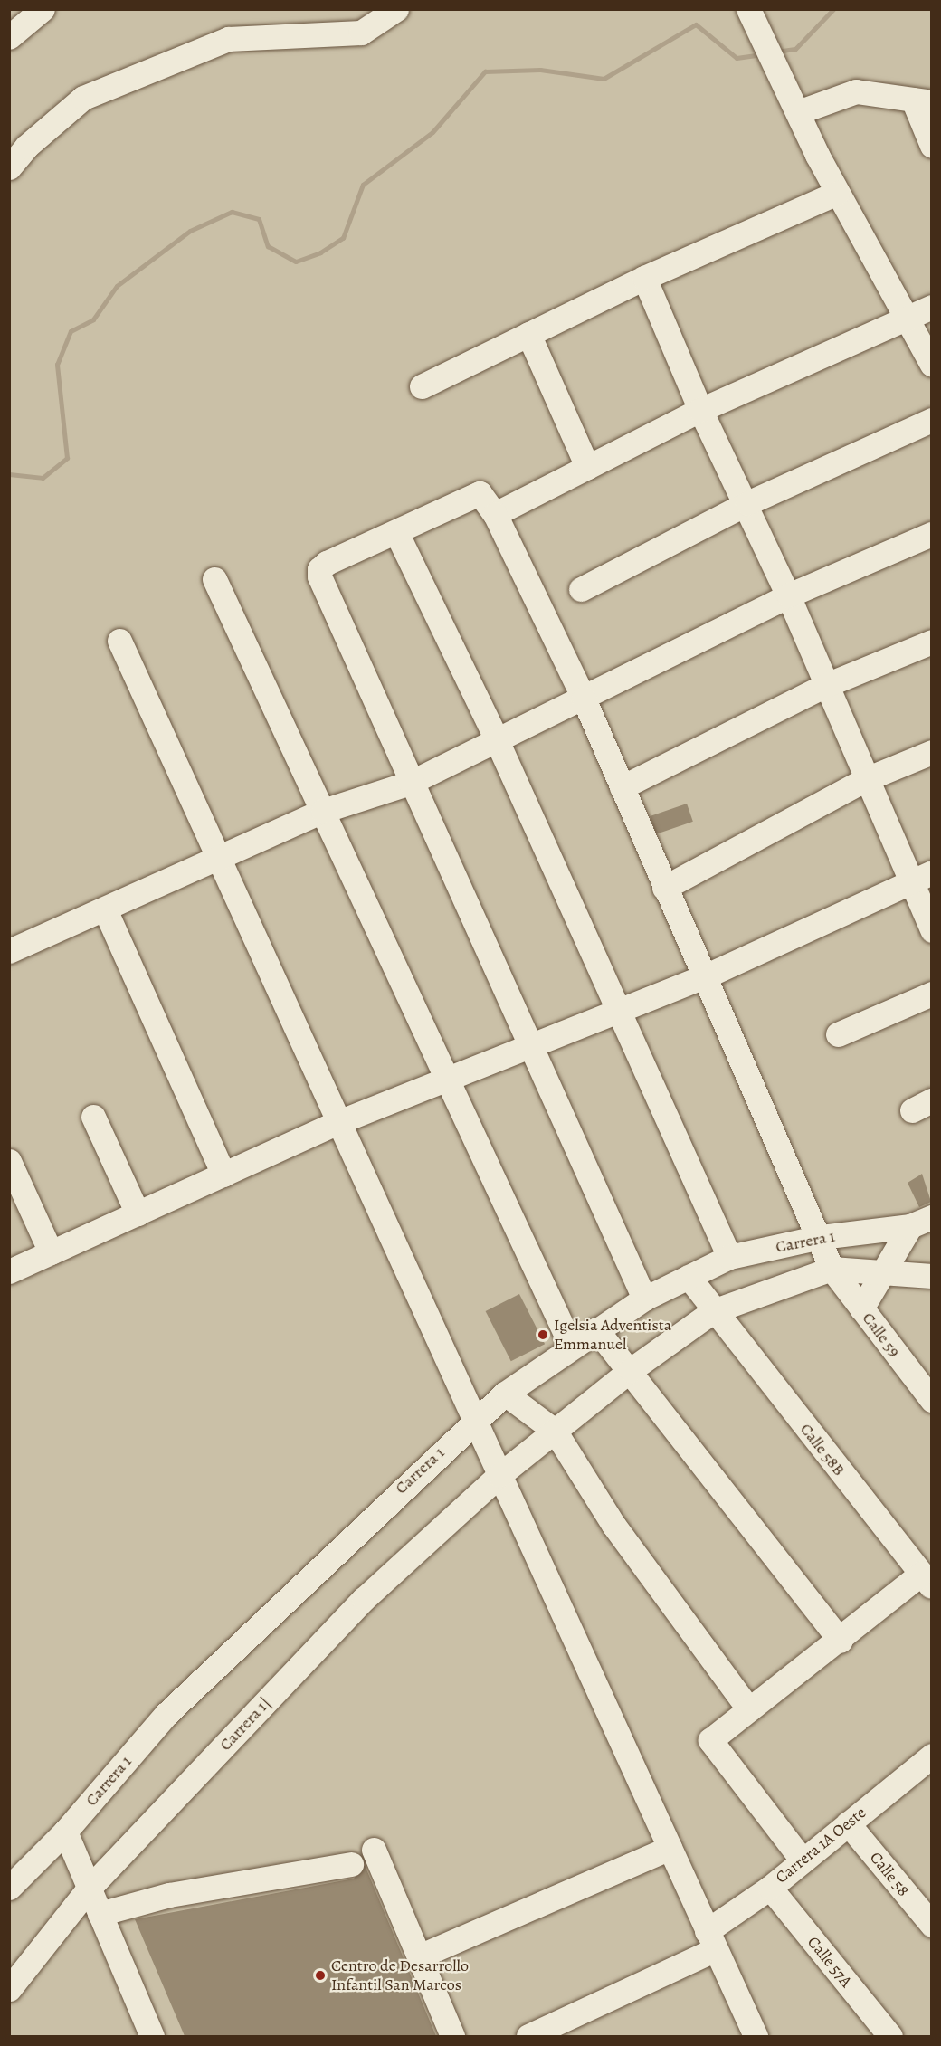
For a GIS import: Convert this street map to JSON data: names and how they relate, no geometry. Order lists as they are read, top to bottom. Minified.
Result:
{"streets":{"street":["Carrera 1","Calle 59","Calle 58B","Carrera 1|","Carrera 1A Oeste","Calle 58","Calle 57A"]},"crossings":[["Carrera 1","Calle 59"],["Carrera 1","Calle 58B"],["Calle 59","Carrera 1|"],["Calle 58B","Carrera 1|"],["Carrera 1A Oeste","Calle 58"],["Carrera 1A Oeste","Calle 57A"]],"places":["Igelsia Adventista Emmanuel","Centro de Desarrollo Infantil San Marcos"]}
